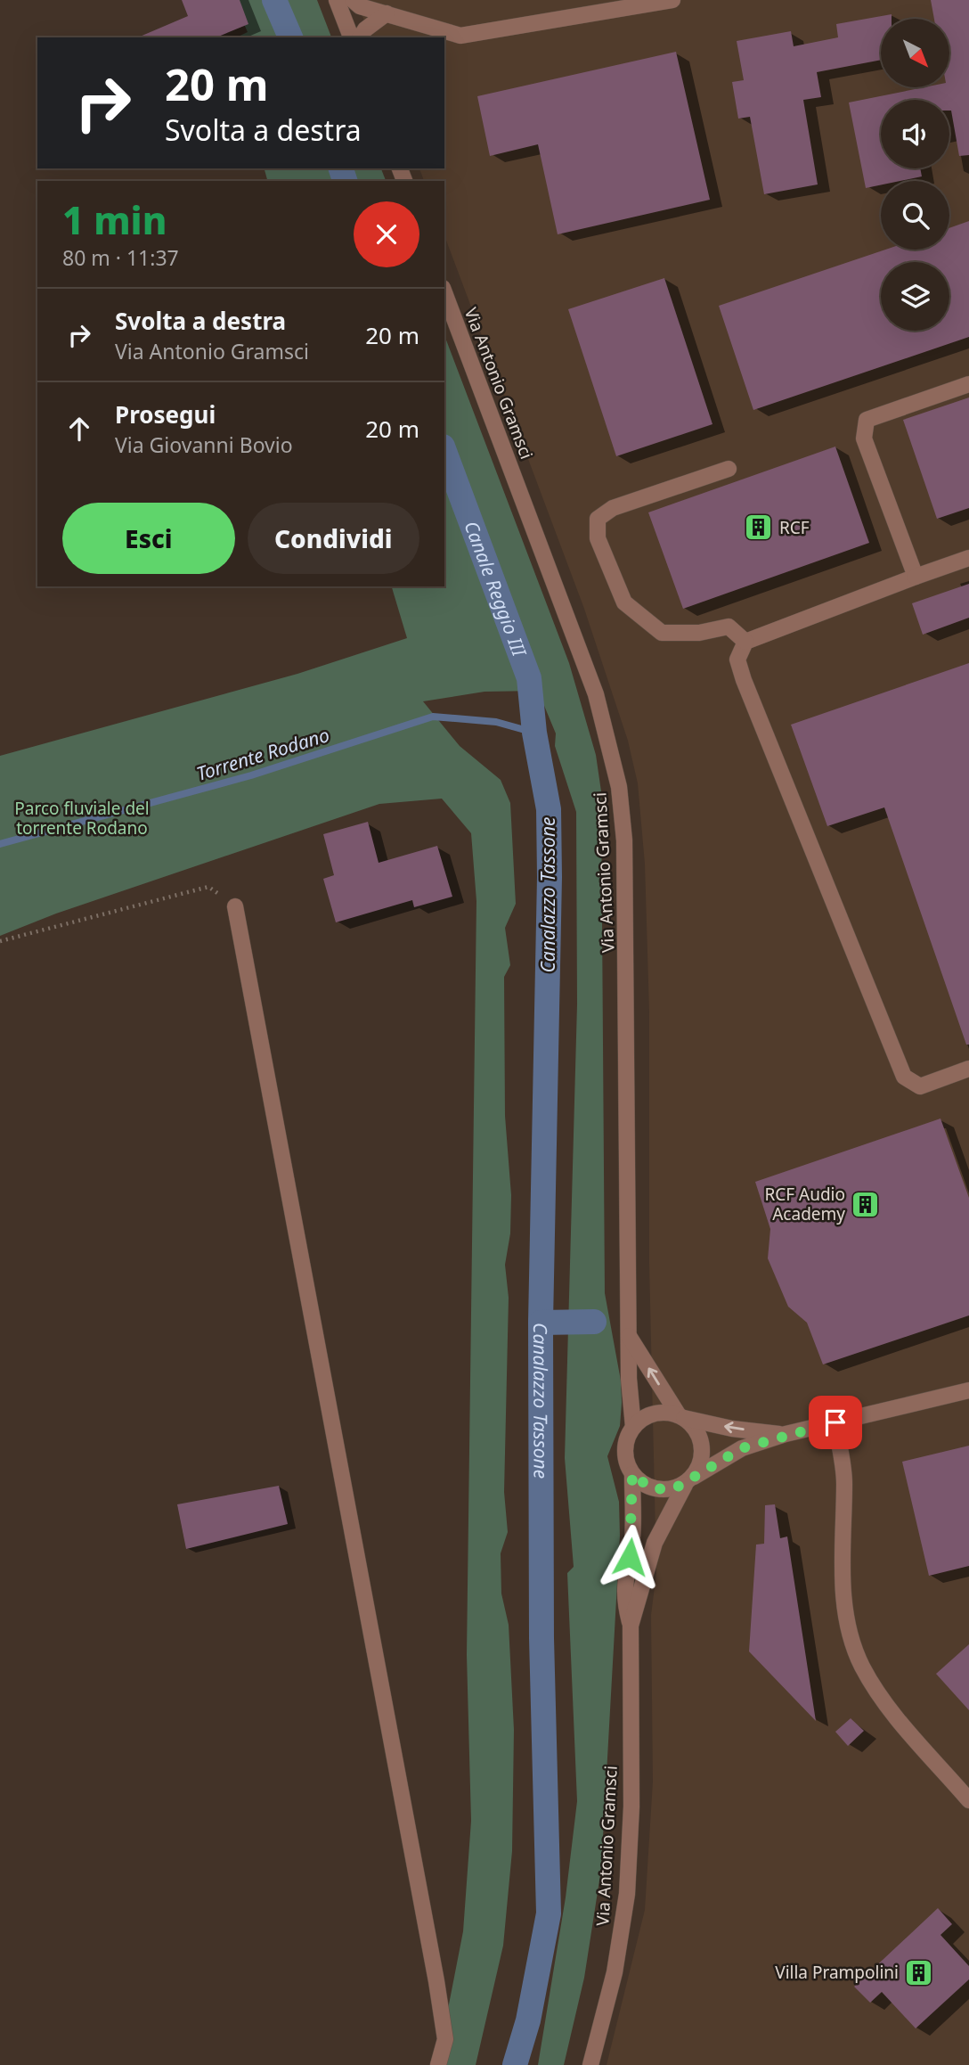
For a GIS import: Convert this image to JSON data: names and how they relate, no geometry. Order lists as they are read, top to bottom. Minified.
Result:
{"streets":{"street":["Via Antonio Gramsci"]},"water":["Canale Reggio III","Torrente Rodano","Canalazzo Tassone"],"parks":["Parco fluviale del torrente Rodano"],"places":{"building":["RCF","RCF Audio Academy","Villa Prampolini"]},"north":"bottom right","page":{"turn":["20 m","Svolta a destra"],"heading":["1 min","80 m · 11:37"],"list":[{"name":"Svolta a destra","note":"Via Antonio Gramsci","value":"20 m"},{"name":"Prosegui","note":"Via Giovanni Bovio","value":"20 m"}],"buttons":["Esci","Condividi"]}}
